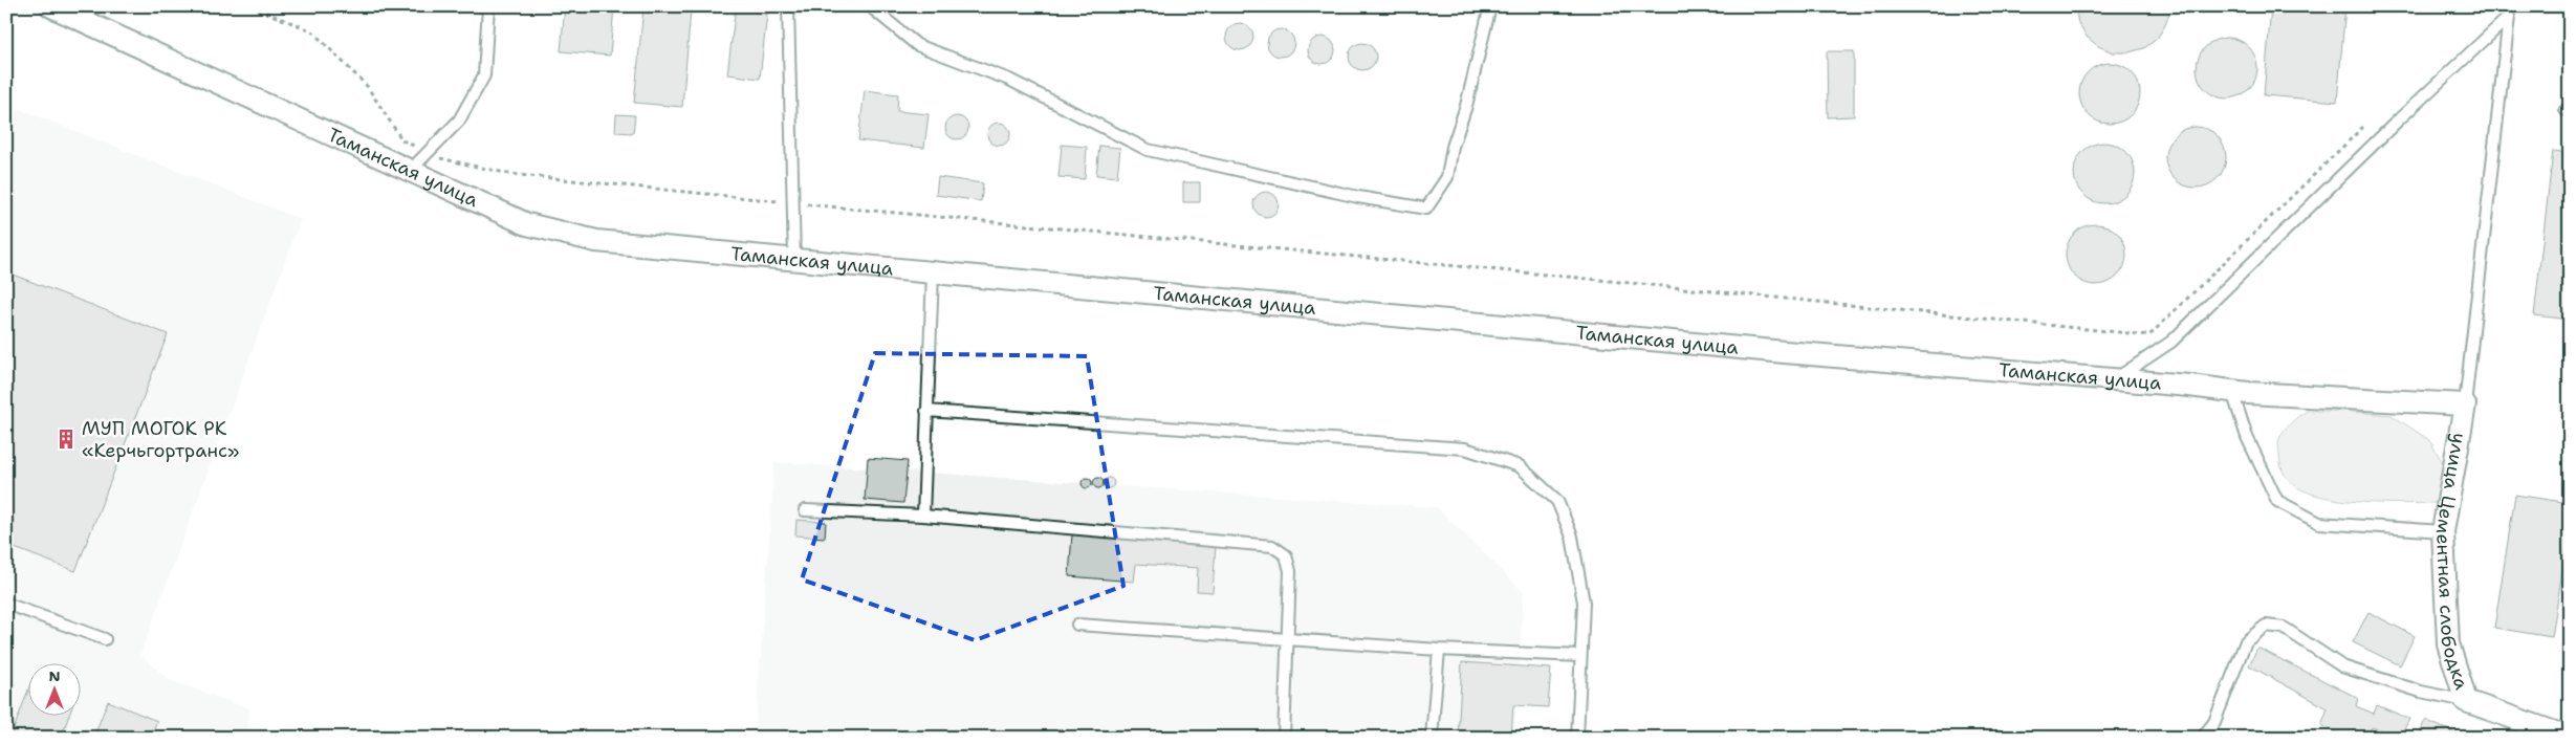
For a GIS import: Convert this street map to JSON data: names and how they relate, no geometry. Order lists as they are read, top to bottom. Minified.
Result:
{"streets":{"street":["Таманская улица","улица Цементная слободка"]},"crossings":[["Таманская улица","улица Цементная слободка"]],"places":{"building":["МУП МОГОК РК «Керчьгортранс»"]},"north":"top"}
